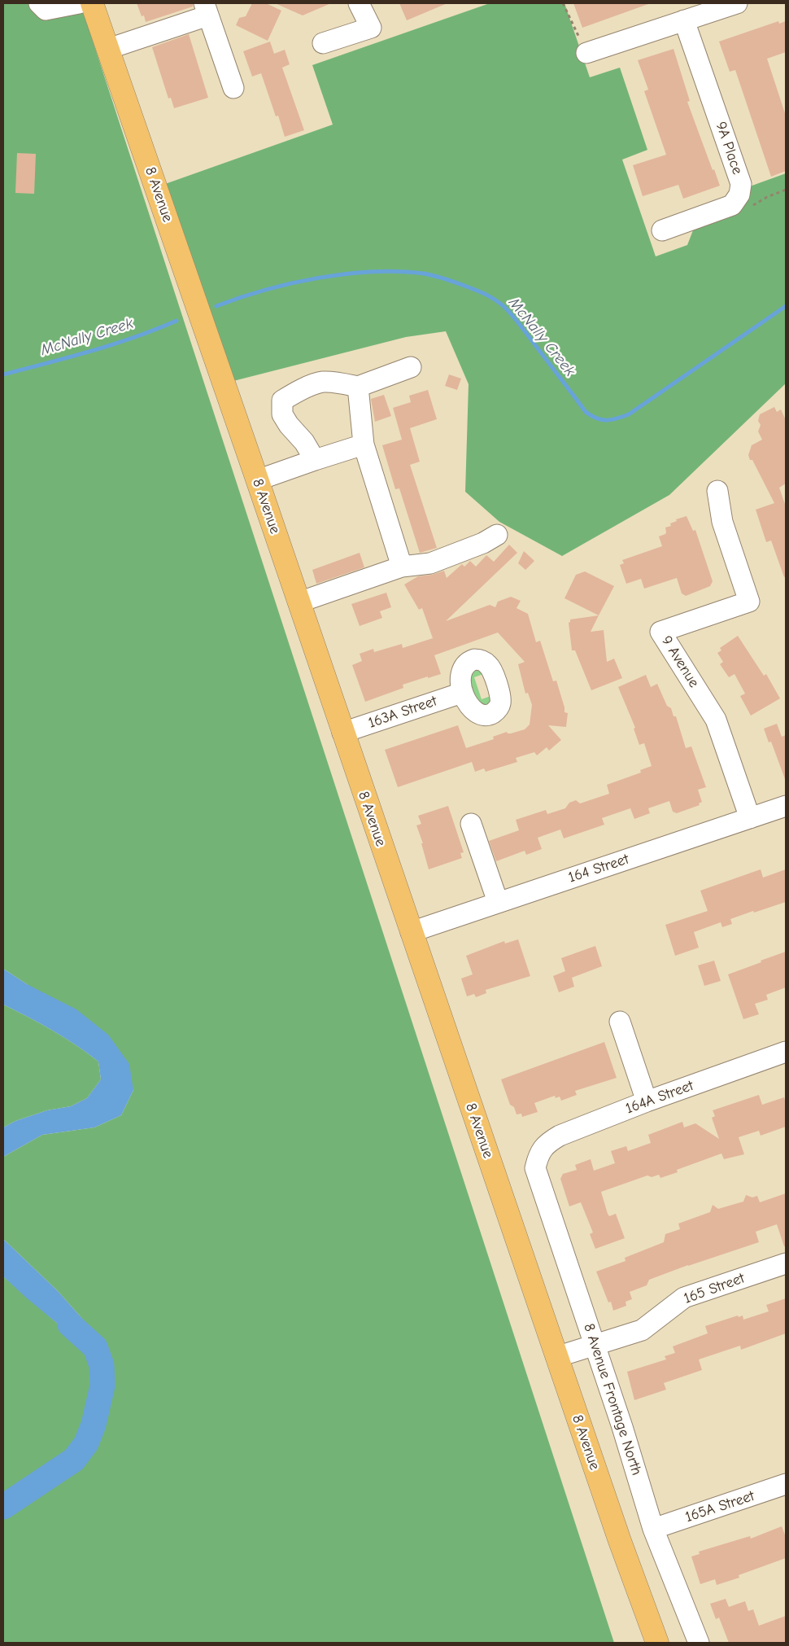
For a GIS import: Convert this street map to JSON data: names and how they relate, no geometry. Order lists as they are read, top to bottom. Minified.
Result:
{"streets":{"main road":["8 Avenue"],"street":["9A Place","9 Avenue","163A Street","164 Street","164A Street","165 Street","8 Avenue Frontage North","165A Street"]},"crossings":[["8 Avenue","163A Street"],["8 Avenue","164 Street"],["8 Avenue","165 Street"],["9 Avenue","164 Street"],["164A Street","8 Avenue Frontage North"],["165 Street","8 Avenue Frontage North"],["8 Avenue Frontage North","165A Street"]],"water":["McNally Creek"]}
